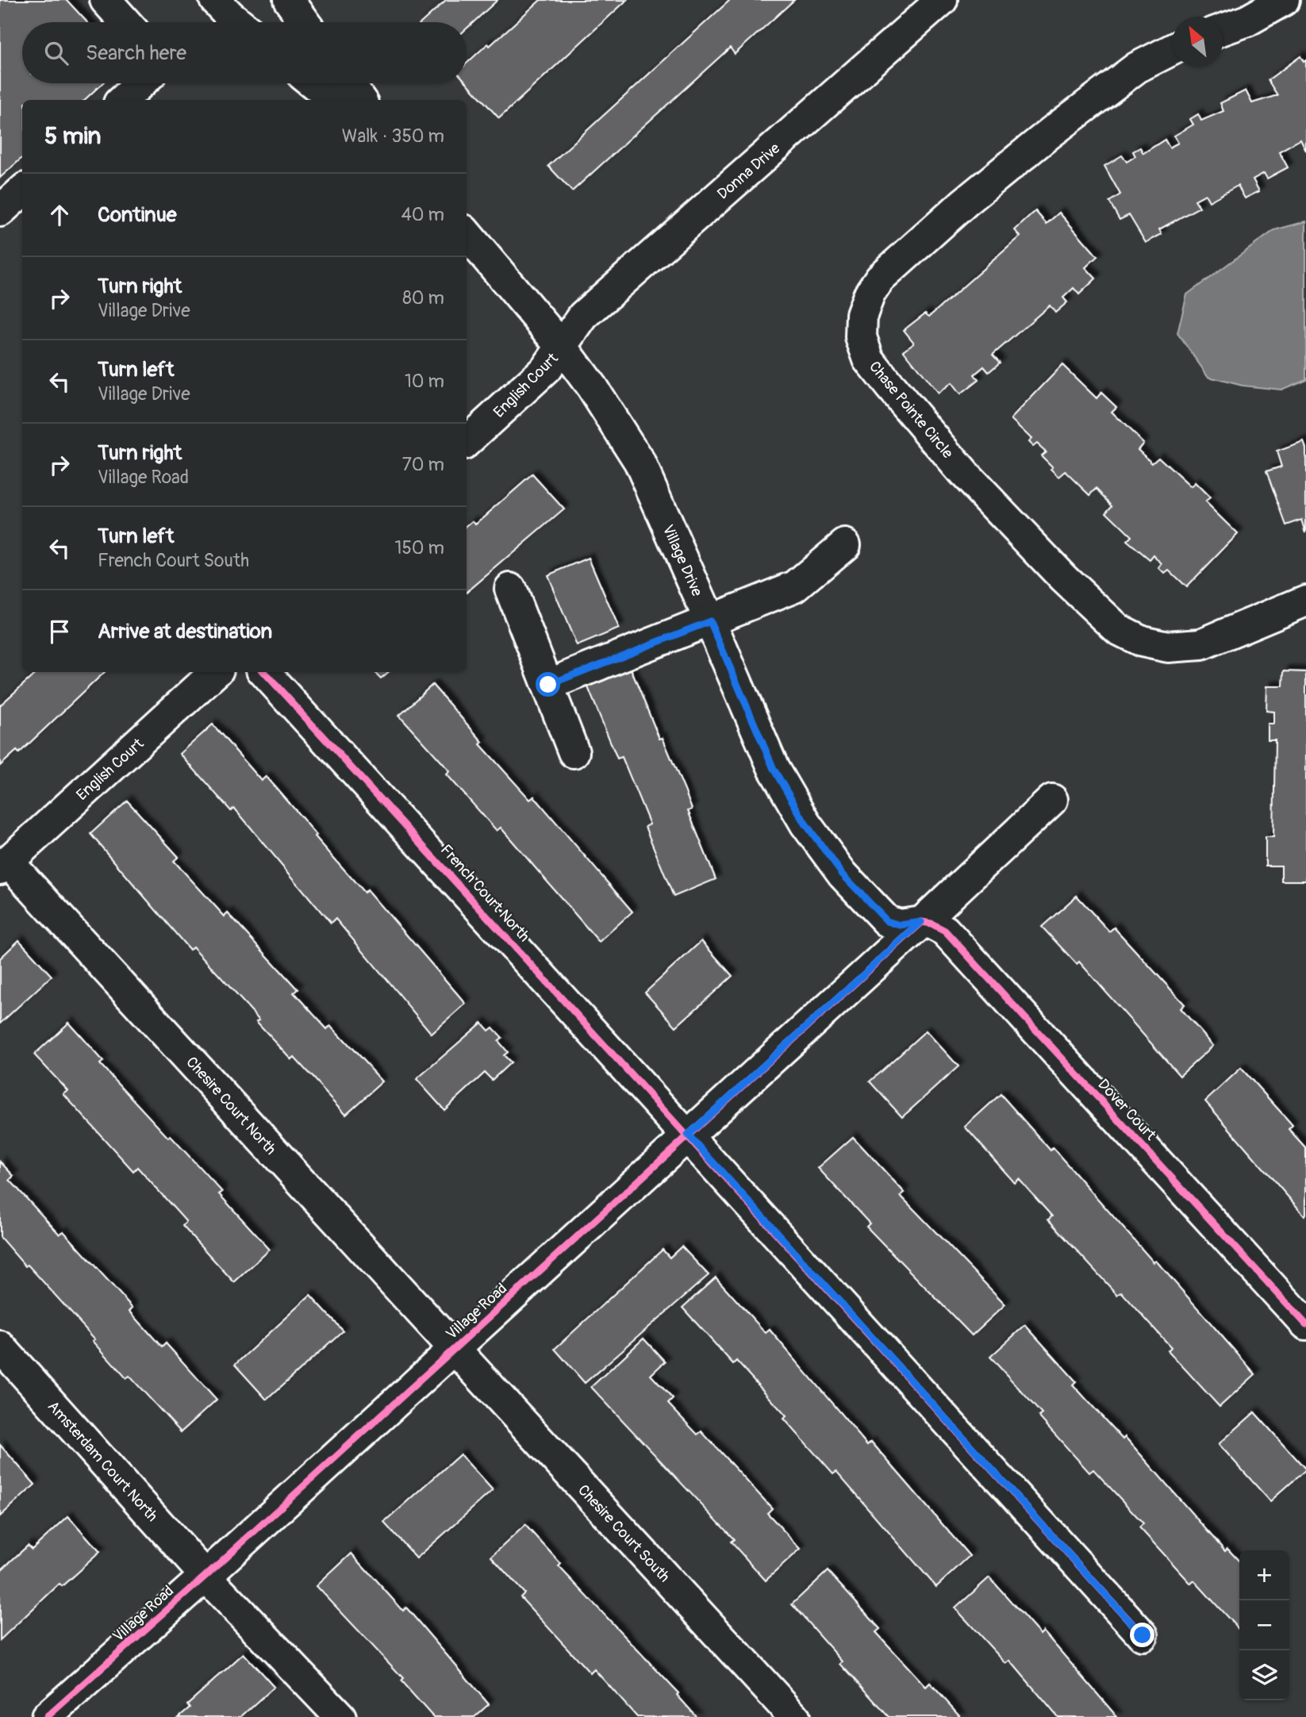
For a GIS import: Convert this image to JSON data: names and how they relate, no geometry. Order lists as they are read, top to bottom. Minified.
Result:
{"streets":{"street":["Donna Drive","English Court","Chase Pointe Circle","Village Drive","French Court North","Chesire Court North","Dover Court","Village Road","Amsterdam Court North","Chesire Court South"]},"crossings":[["Donna Drive","English Court"],["Donna Drive","Village Drive"],["English Court","Village Drive"],["English Court","Chesire Court North"],["Village Drive","Dover Court"],["Village Drive","Village Road"],["French Court North","Village Road"],["Chesire Court North","Village Road"],["Chesire Court North","Chesire Court South"],["Dover Court","Village Road"],["Village Road","Amsterdam Court North"],["Village Road","Chesire Court South"]],"north":"top left","page":{"search":"Search here","heading":["5 min","Walk · 350 m"],"list":[["Continue","40 m"],["Turn right","Village Drive","80 m"],["Turn left","Village Drive","10 m"],["Turn right","Village Road","70 m"],["Turn left","French Court South","150 m"],"Arrive at destination"],"map_buttons":["+","−"]}}
